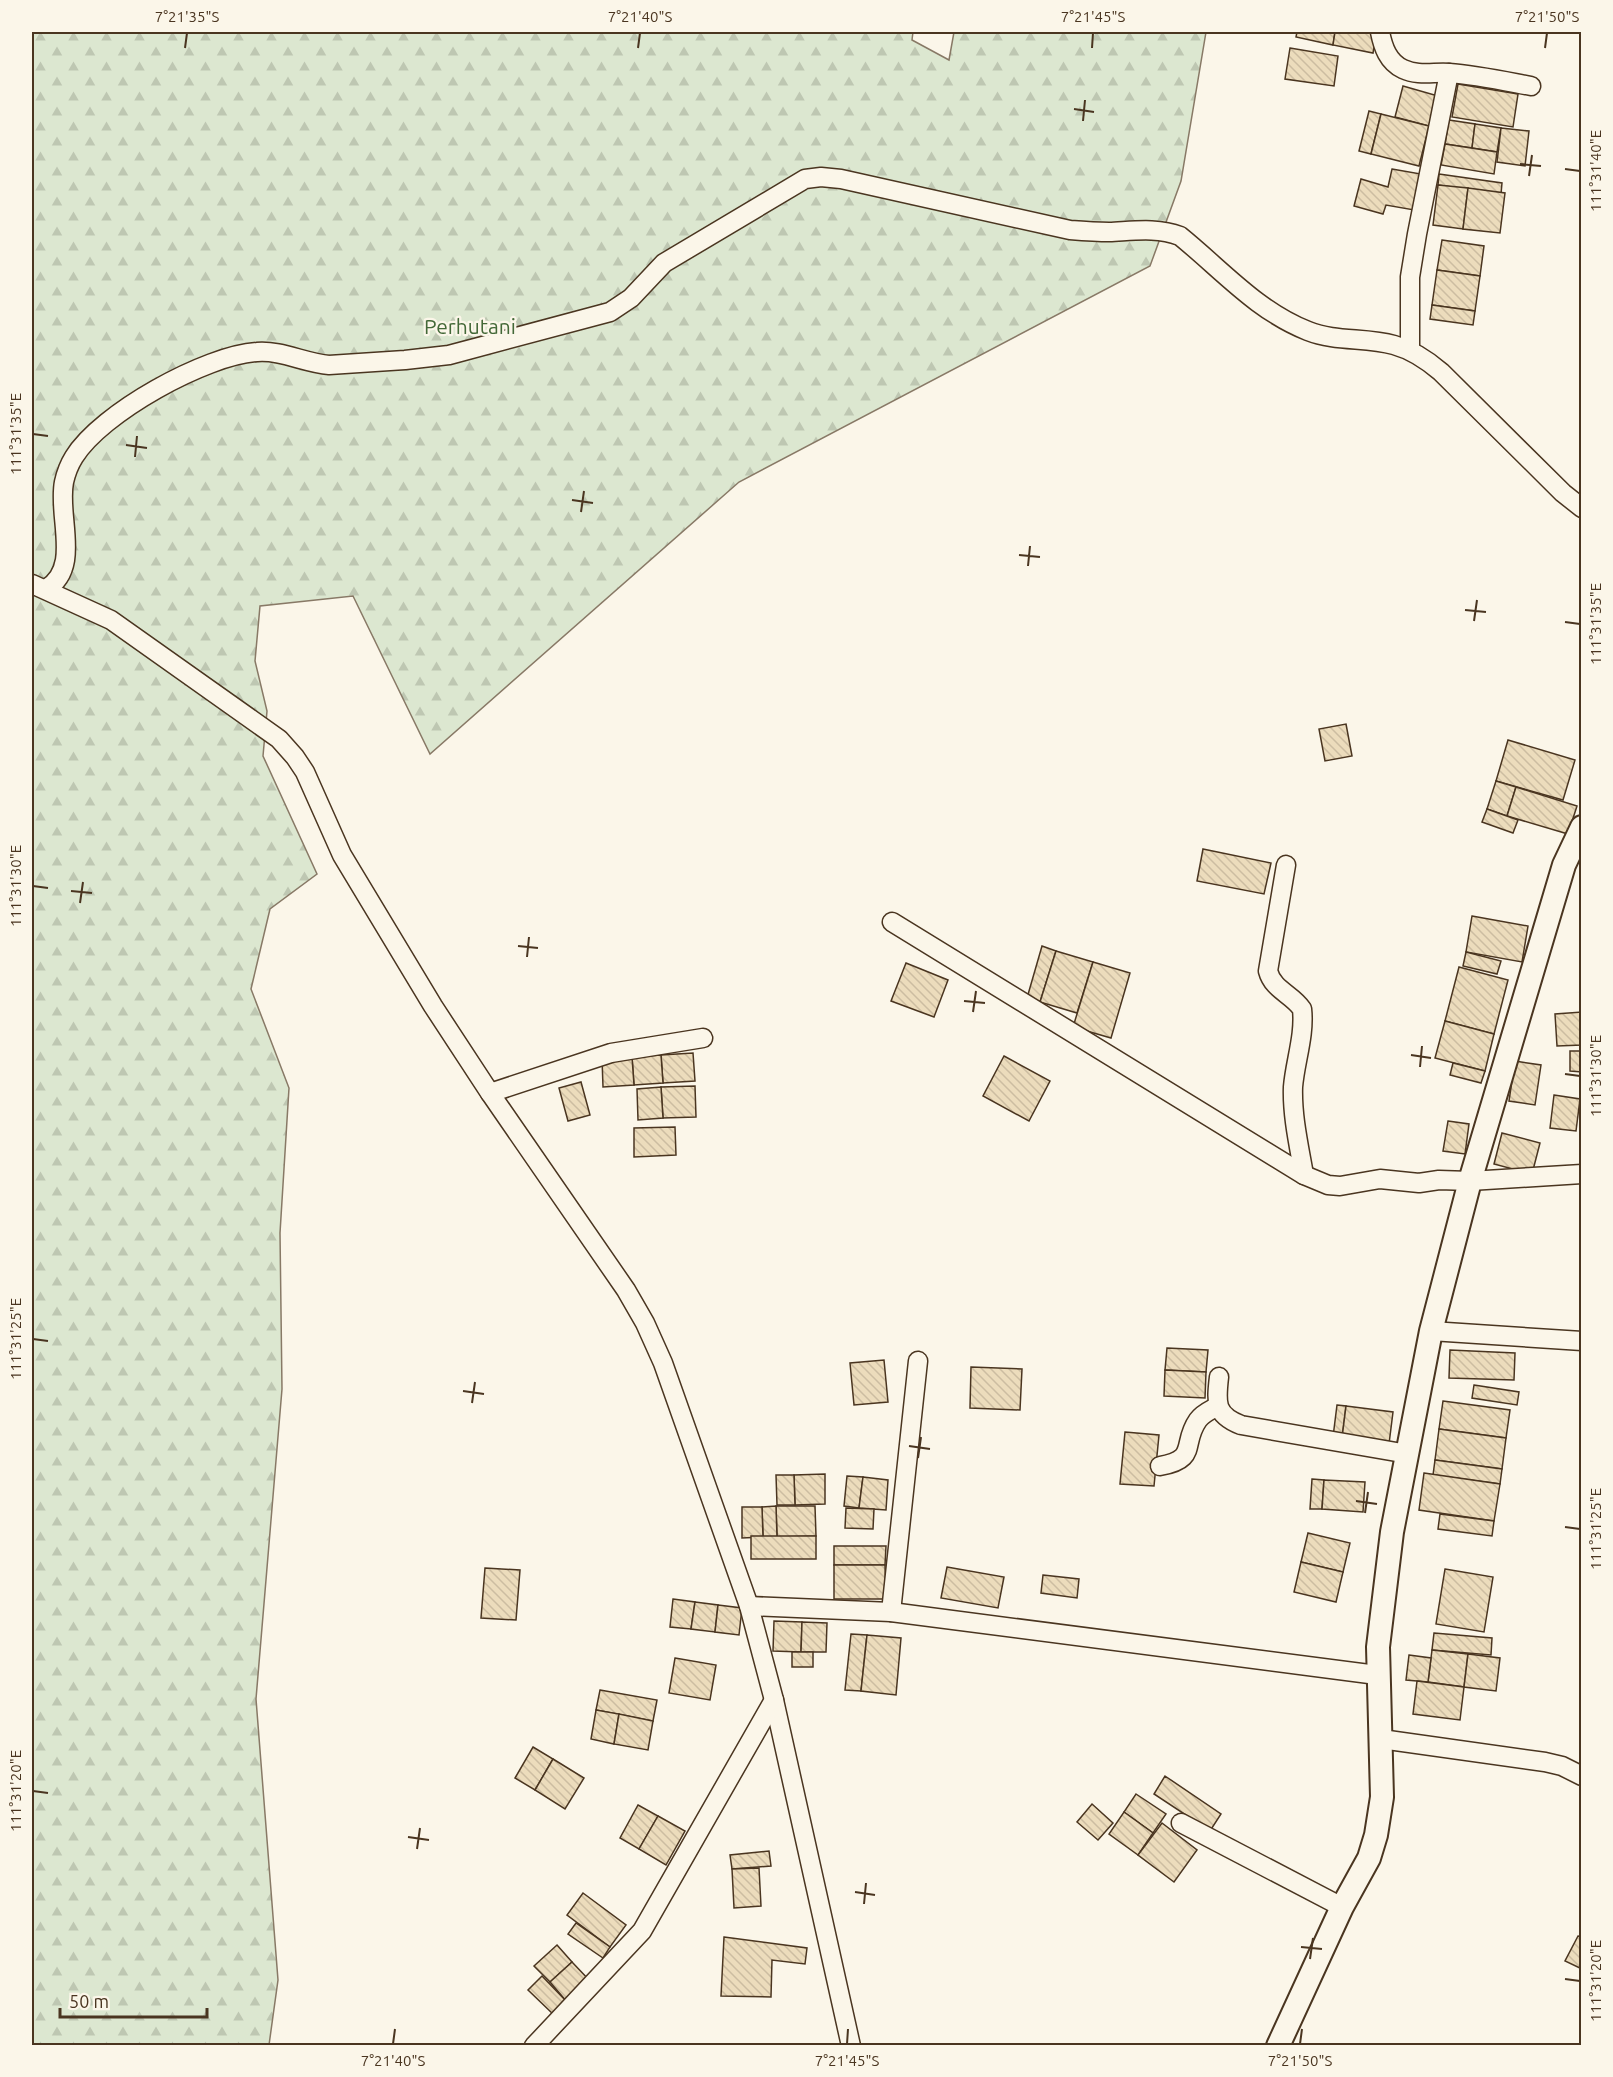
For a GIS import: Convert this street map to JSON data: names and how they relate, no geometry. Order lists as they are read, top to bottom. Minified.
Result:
{"parks":["Perhutani"],"scale_bar":"50 m","coordinates":["7°21'35\"S","7°21'40\"S","7°21'45\"S","7°21'50\"S","111°31'40\"E","111°31'35\"E","111°31'30\"E","111°31'25\"E","111°31'20\"E"]}
